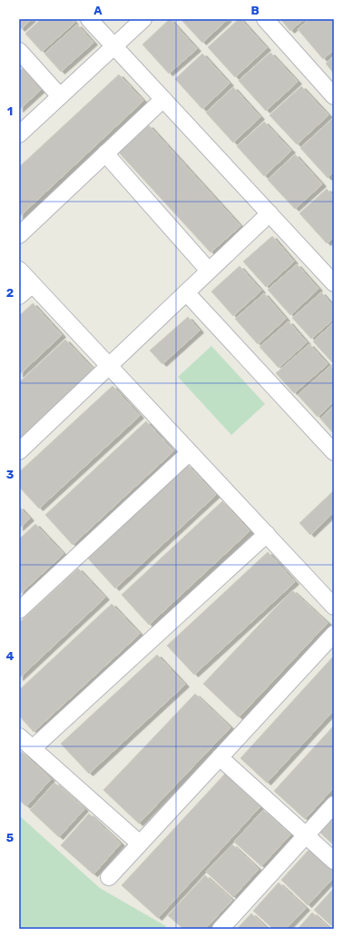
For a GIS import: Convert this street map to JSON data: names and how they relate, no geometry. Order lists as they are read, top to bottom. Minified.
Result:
{"grid":{"columns":["A","B"],"rows":["1","2","3","4","5"]}}
